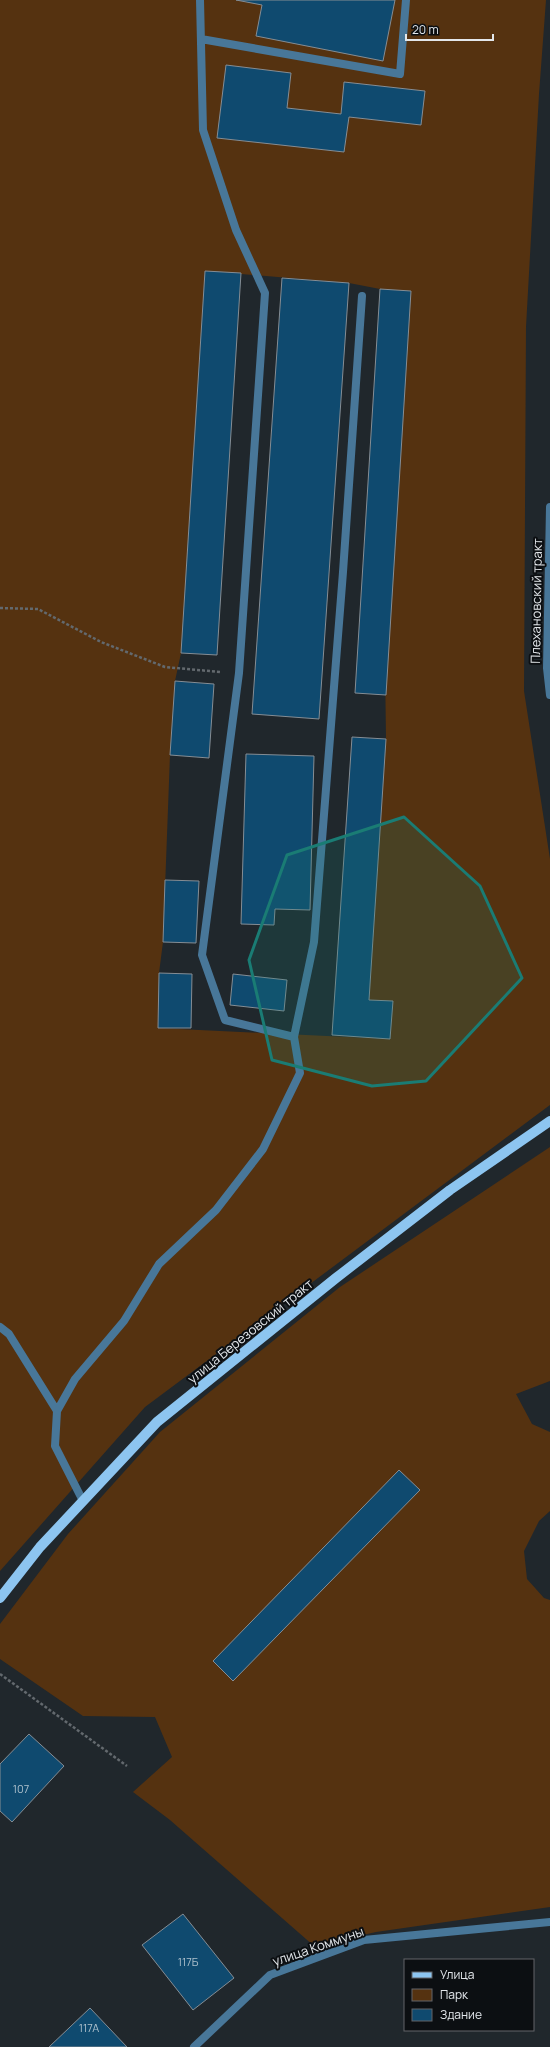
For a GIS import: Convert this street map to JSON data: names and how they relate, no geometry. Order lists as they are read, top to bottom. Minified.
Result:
{"streets":{"main road":["улица Березовский тракт"],"street":["Плехановский тракт","улица Коммуны"]},"house_numbers":["107","117Б","117А"],"legend":["Улица","Парк","Здание"],"scale_bar":"20 m"}
